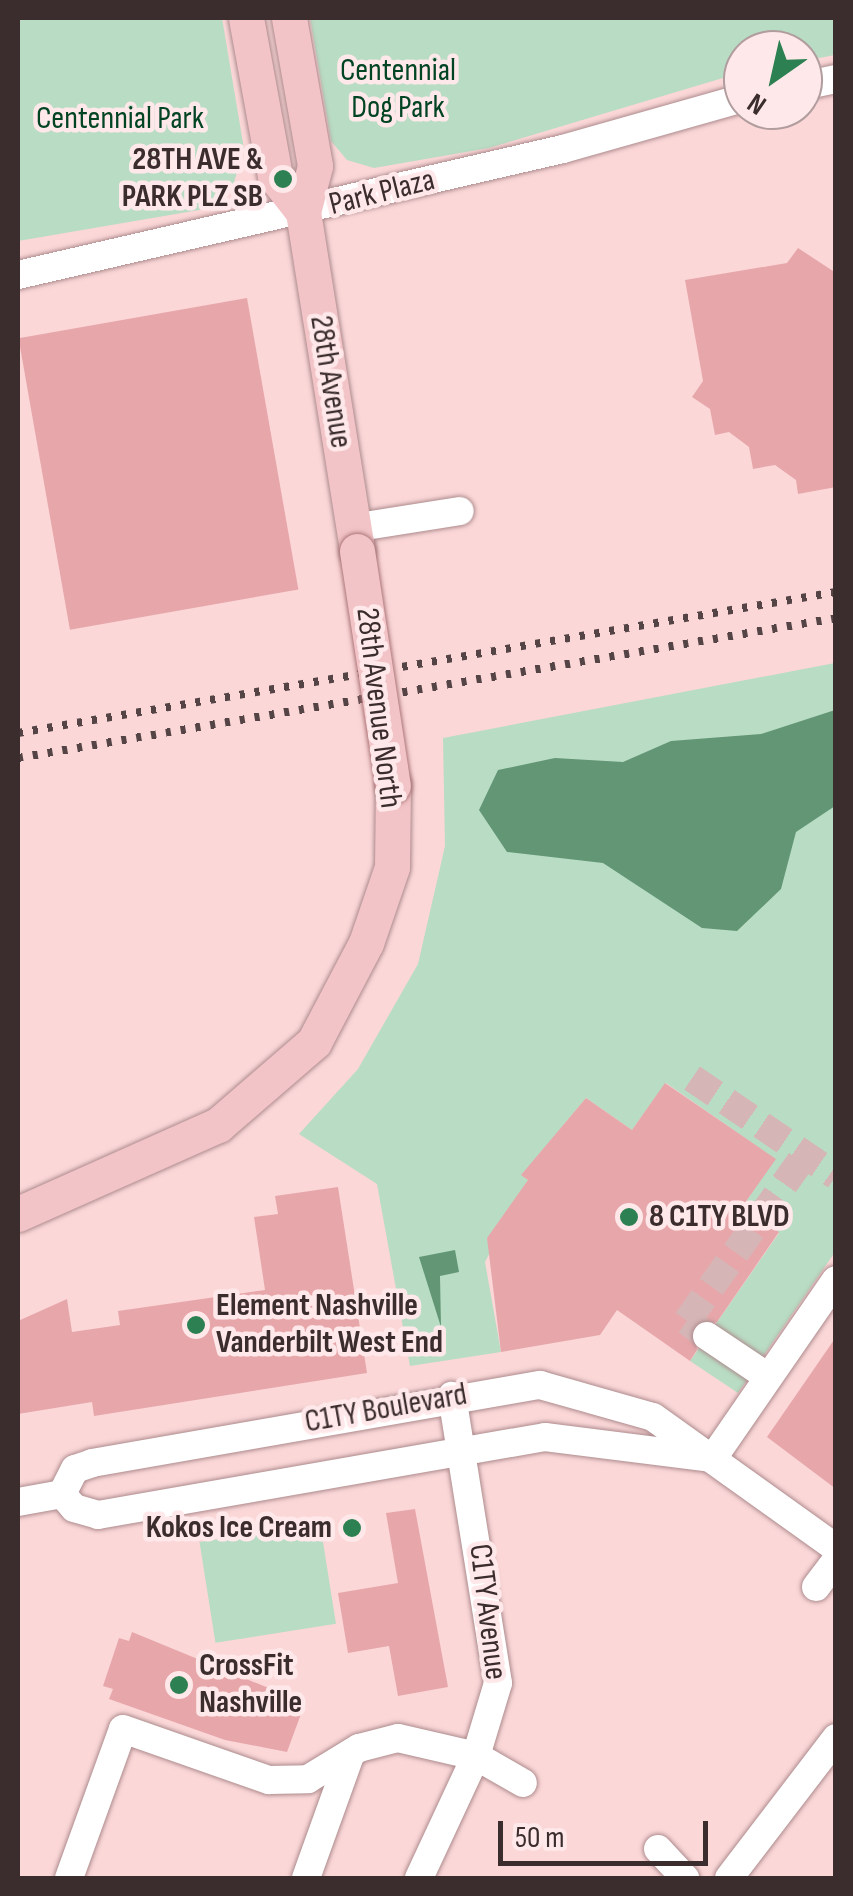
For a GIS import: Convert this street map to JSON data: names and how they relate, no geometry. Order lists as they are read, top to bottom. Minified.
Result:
{"streets":{"main road":["28th Avenue","28th Avenue North"],"street":["Park Plaza","C1TY Boulevard","C1TY Avenue"]},"crossings":[["Park Plaza","28th Avenue"],["28th Avenue","28th Avenue North"],["C1TY Boulevard","C1TY Avenue"]],"parks":["Centennial Dog Park","Centennial Park"],"places":["28TH AVE & PARK PLZ SB","8 C1TY BLVD","Element Nashville Vanderbilt West End","Kokos Ice Cream","CrossFit Nashville"],"scale_bar":"50 m","north":"bottom left"}
